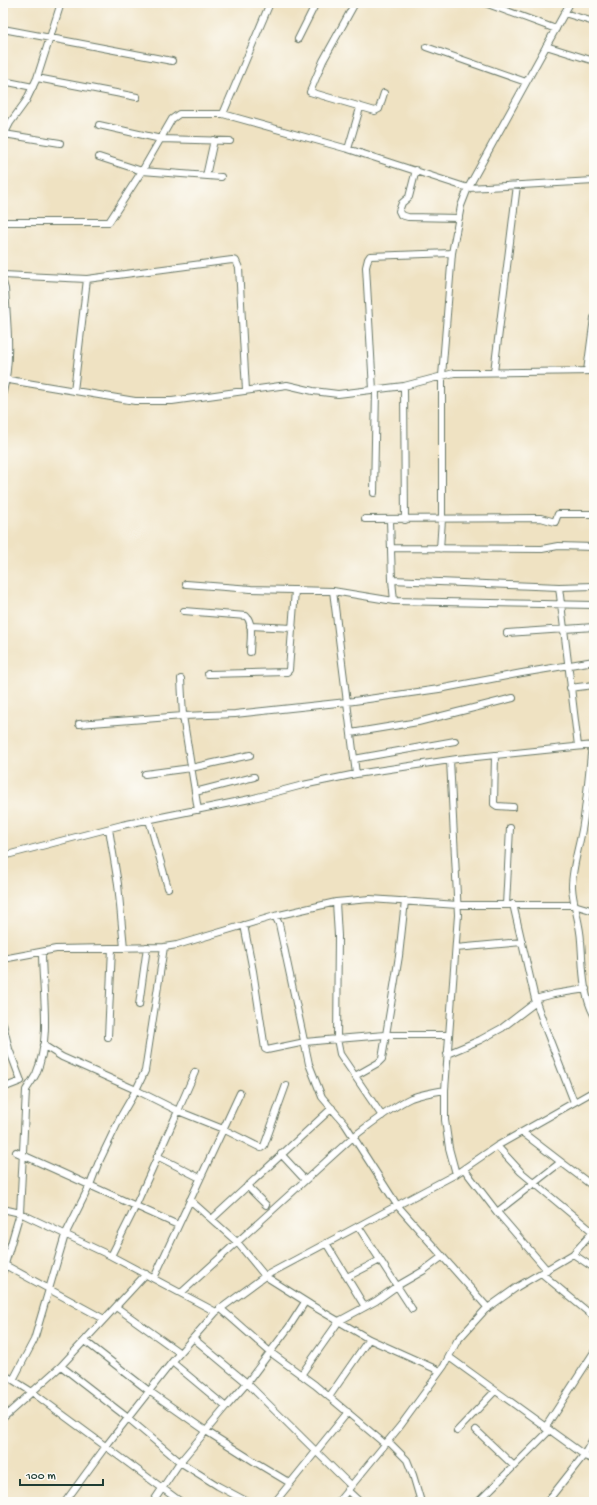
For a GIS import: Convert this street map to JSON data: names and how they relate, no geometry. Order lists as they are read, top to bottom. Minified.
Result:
{"scale_bar":"100 m"}
